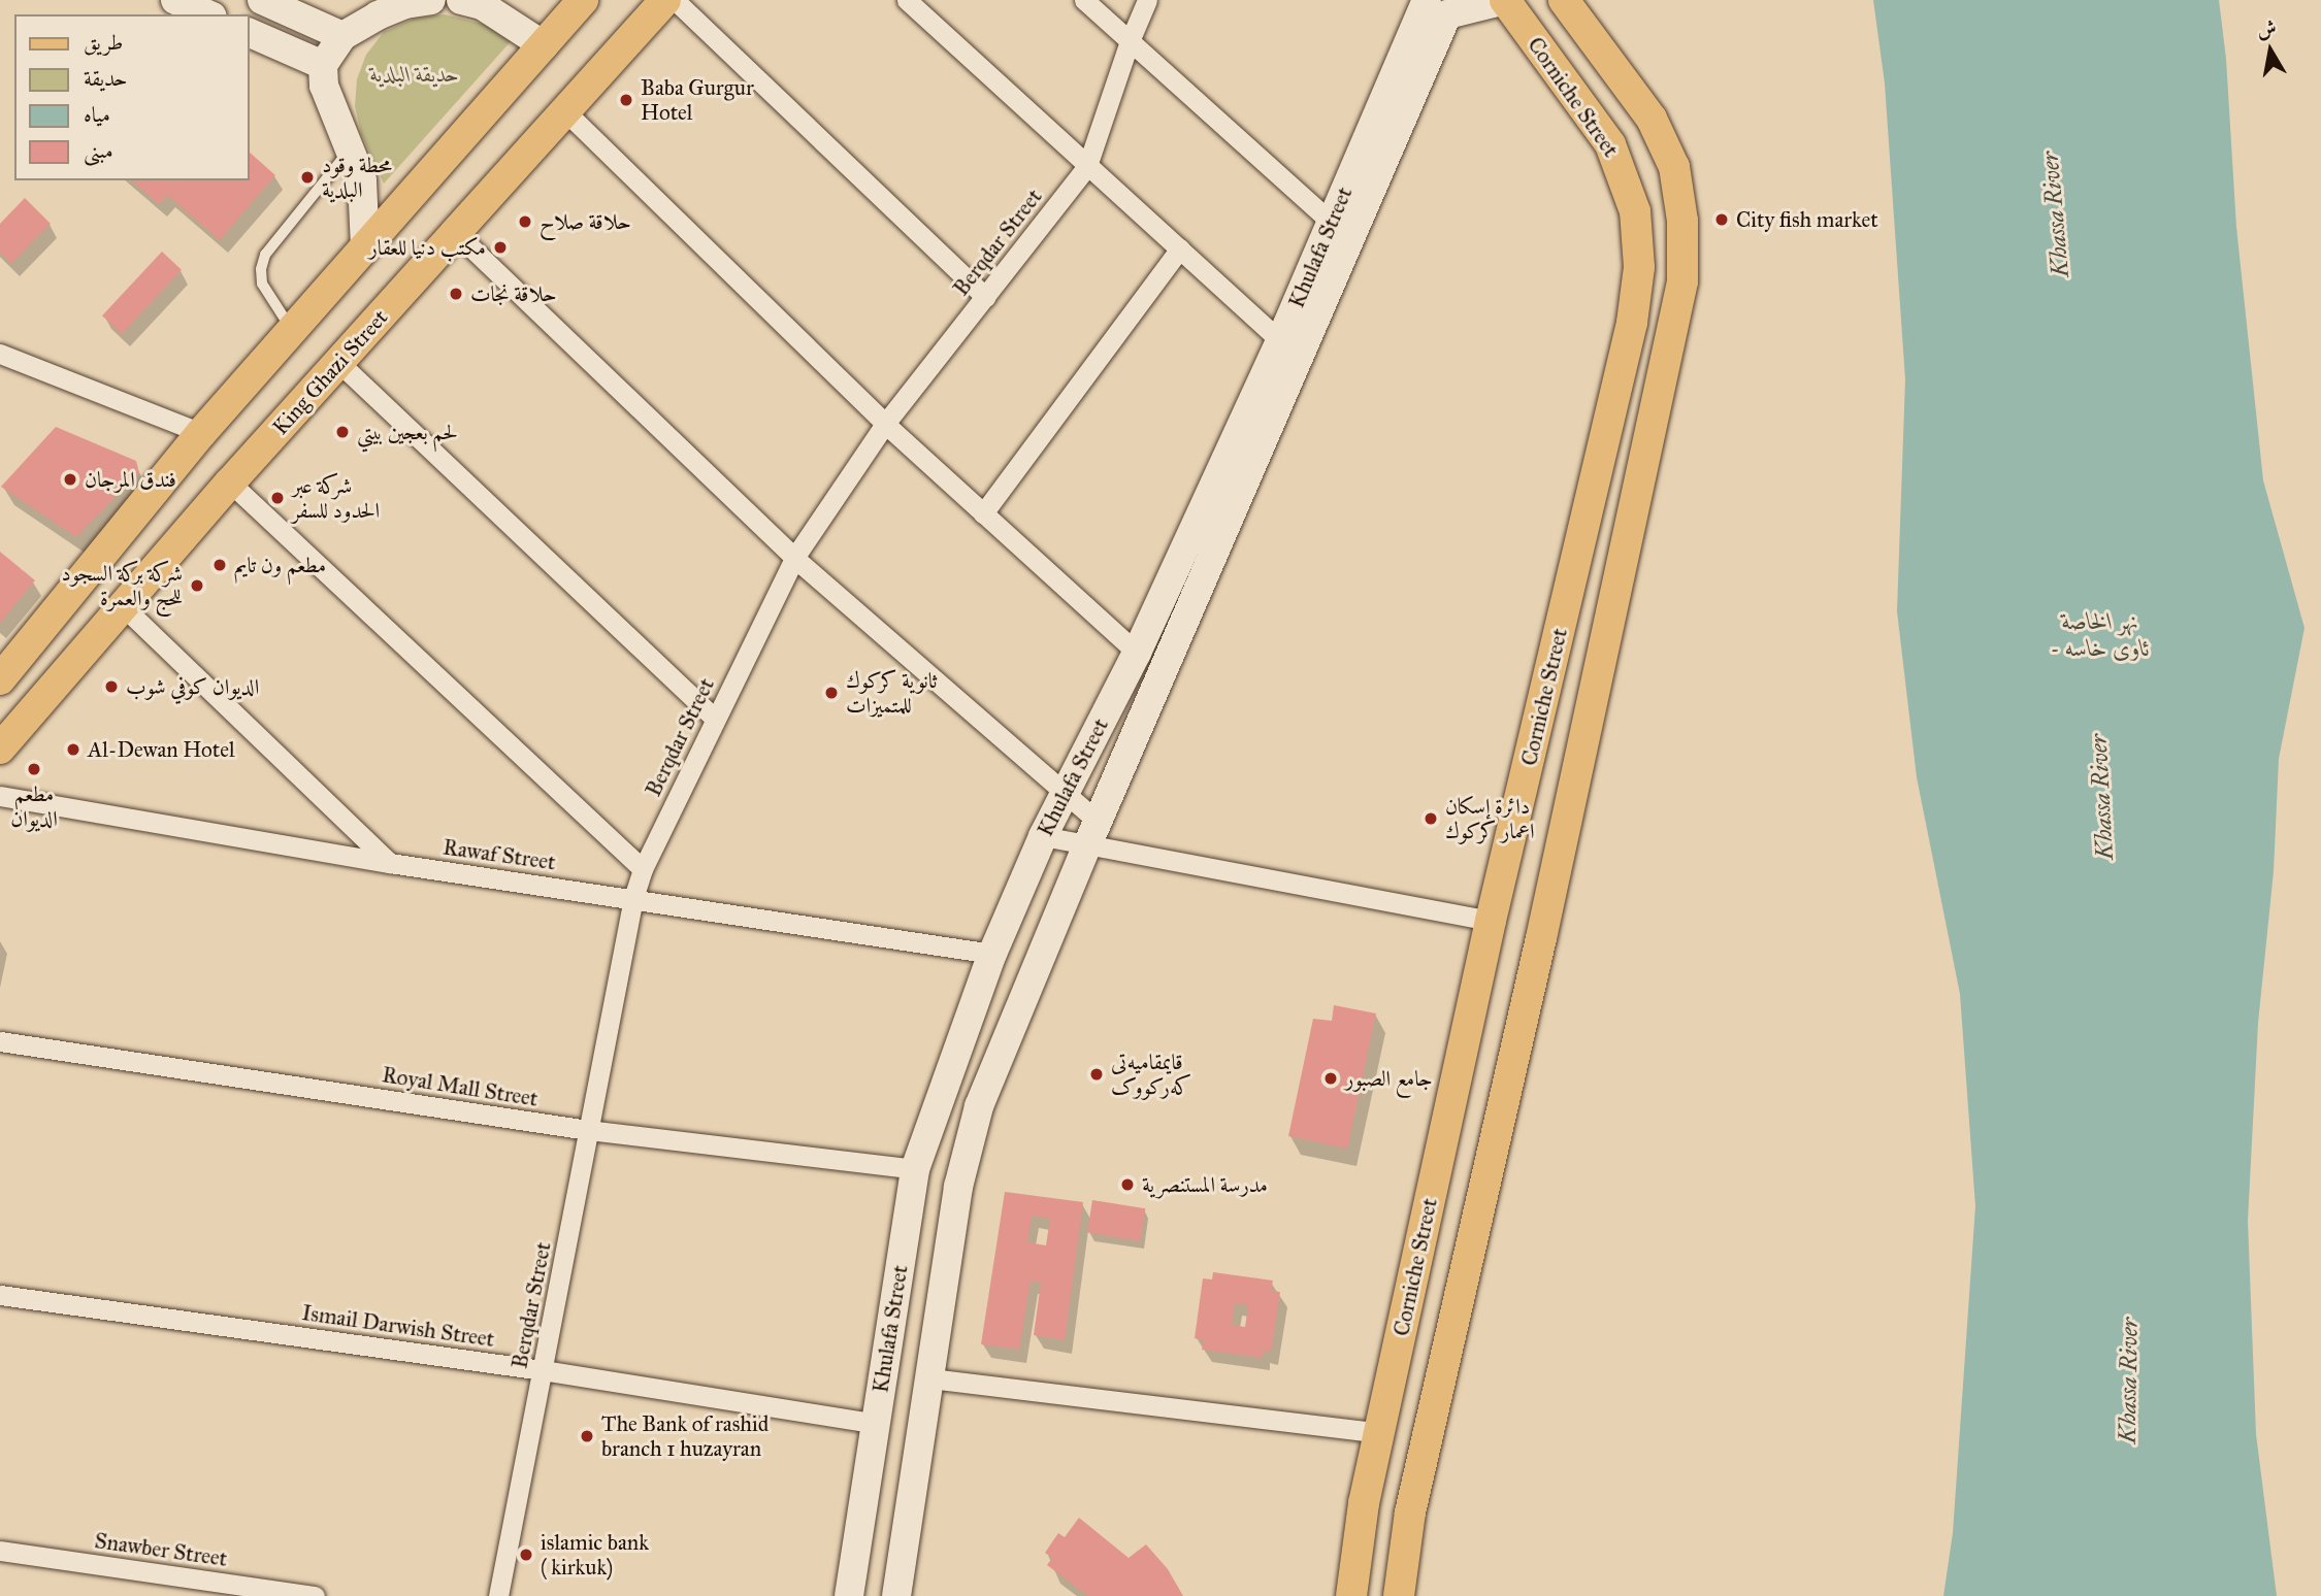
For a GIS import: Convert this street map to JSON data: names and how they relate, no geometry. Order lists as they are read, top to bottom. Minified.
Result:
{"streets":{"main road":["Corniche Street","King Ghazi Street"],"street":["Berqdar Street","Khulafa Street","Rawaf Street","Royal Mall Street","Ismail Darwish Street","Snawber Street"]},"crossings":[["Berqdar Street","Rawaf Street"],["Berqdar Street","Royal Mall Street"],["Berqdar Street","Ismail Darwish Street"],["Khulafa Street","Rawaf Street"],["Khulafa Street","Royal Mall Street"],["Khulafa Street","Ismail Darwish Street"]],"water":["Khassa River","نهر الخاصة - ئاوی خاسە"],"parks":["حديقة البلدية"],"places":["Baba Gurgur Hotel","محطة وقود البلدية","City fish market","حلاقة صلاح","مكتب دنيا للعقار","حلاقة نجات","لحم بعجين بيتي","فندق المرجان","شركة عبر الحدود للسفر","مطعم ون تايم","شركة بركة السجود للحج والعمرة","الديوان كوفي شوب","ثانوية كركوك للمتميزات","Al-Dewan Hotel","مطعم الديوان","دائرة إسكان اعمار كركوك","قایمقامیەتی کەرکووک","جامع الصبور","مدرسة المستنصرية","The Bank of rashid branch 1 huzayran","islamic bank ( kirkuk)"],"legend":["طريق","حديقة","مياه","مبنى"],"north":"top"}
